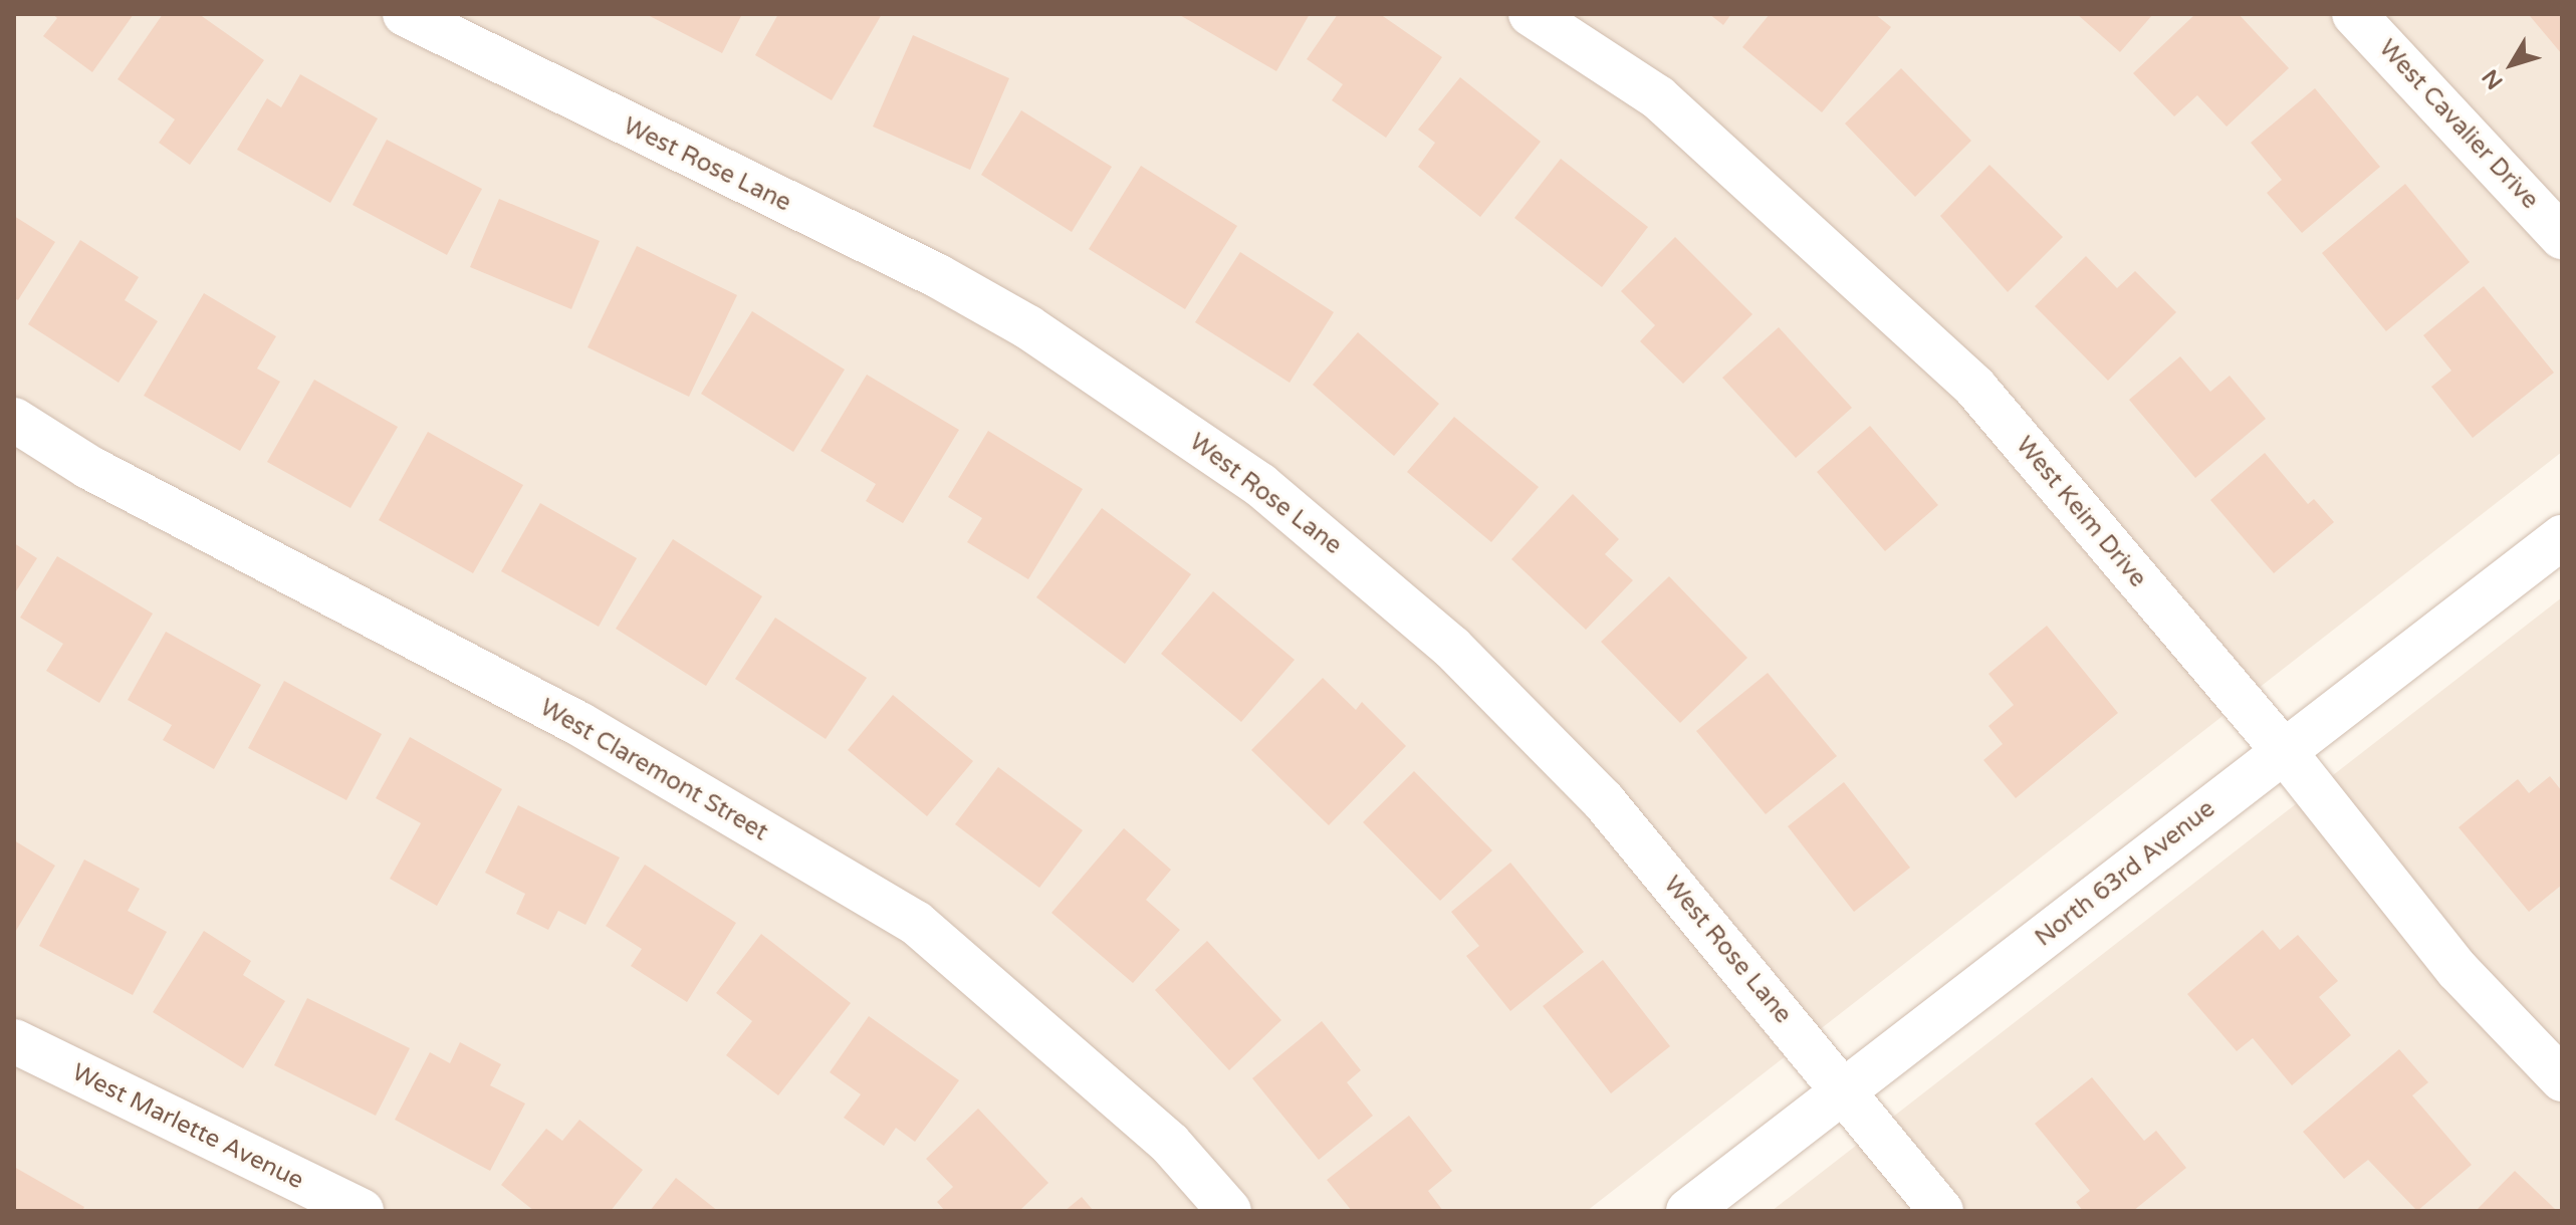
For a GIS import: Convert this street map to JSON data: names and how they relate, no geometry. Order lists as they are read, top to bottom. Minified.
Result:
{"streets":{"street":["West Cavalier Drive","West Rose Lane","West Keim Drive","West Claremont Street","North 63rd Avenue","West Marlette Avenue"]},"crossings":[["West Rose Lane","North 63rd Avenue"],["West Keim Drive","North 63rd Avenue"]],"north":"bottom left"}
